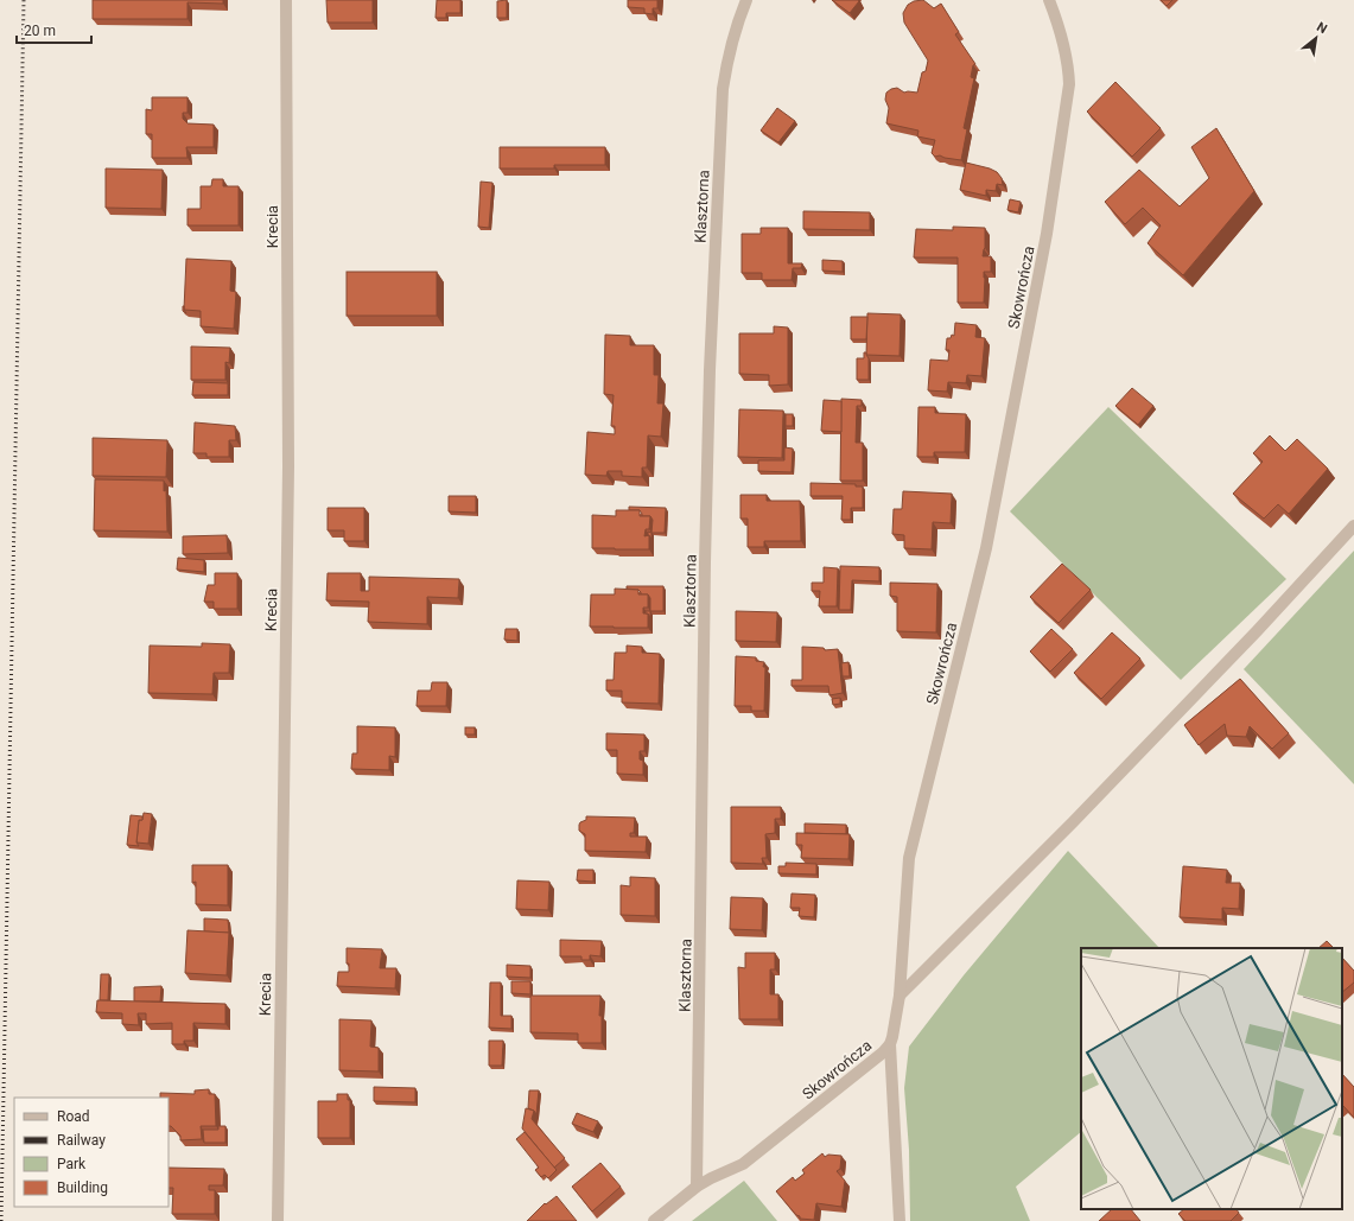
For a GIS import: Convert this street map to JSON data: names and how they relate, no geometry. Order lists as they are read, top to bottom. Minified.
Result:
{"streets":{"street":["Klasztorna","Krecia","Skowrończa"]},"crossings":[["Klasztorna","Skowrończa"]],"legend":["Road","Railway","Park","Building"],"scale_bar":"20 m","north":"top right"}
